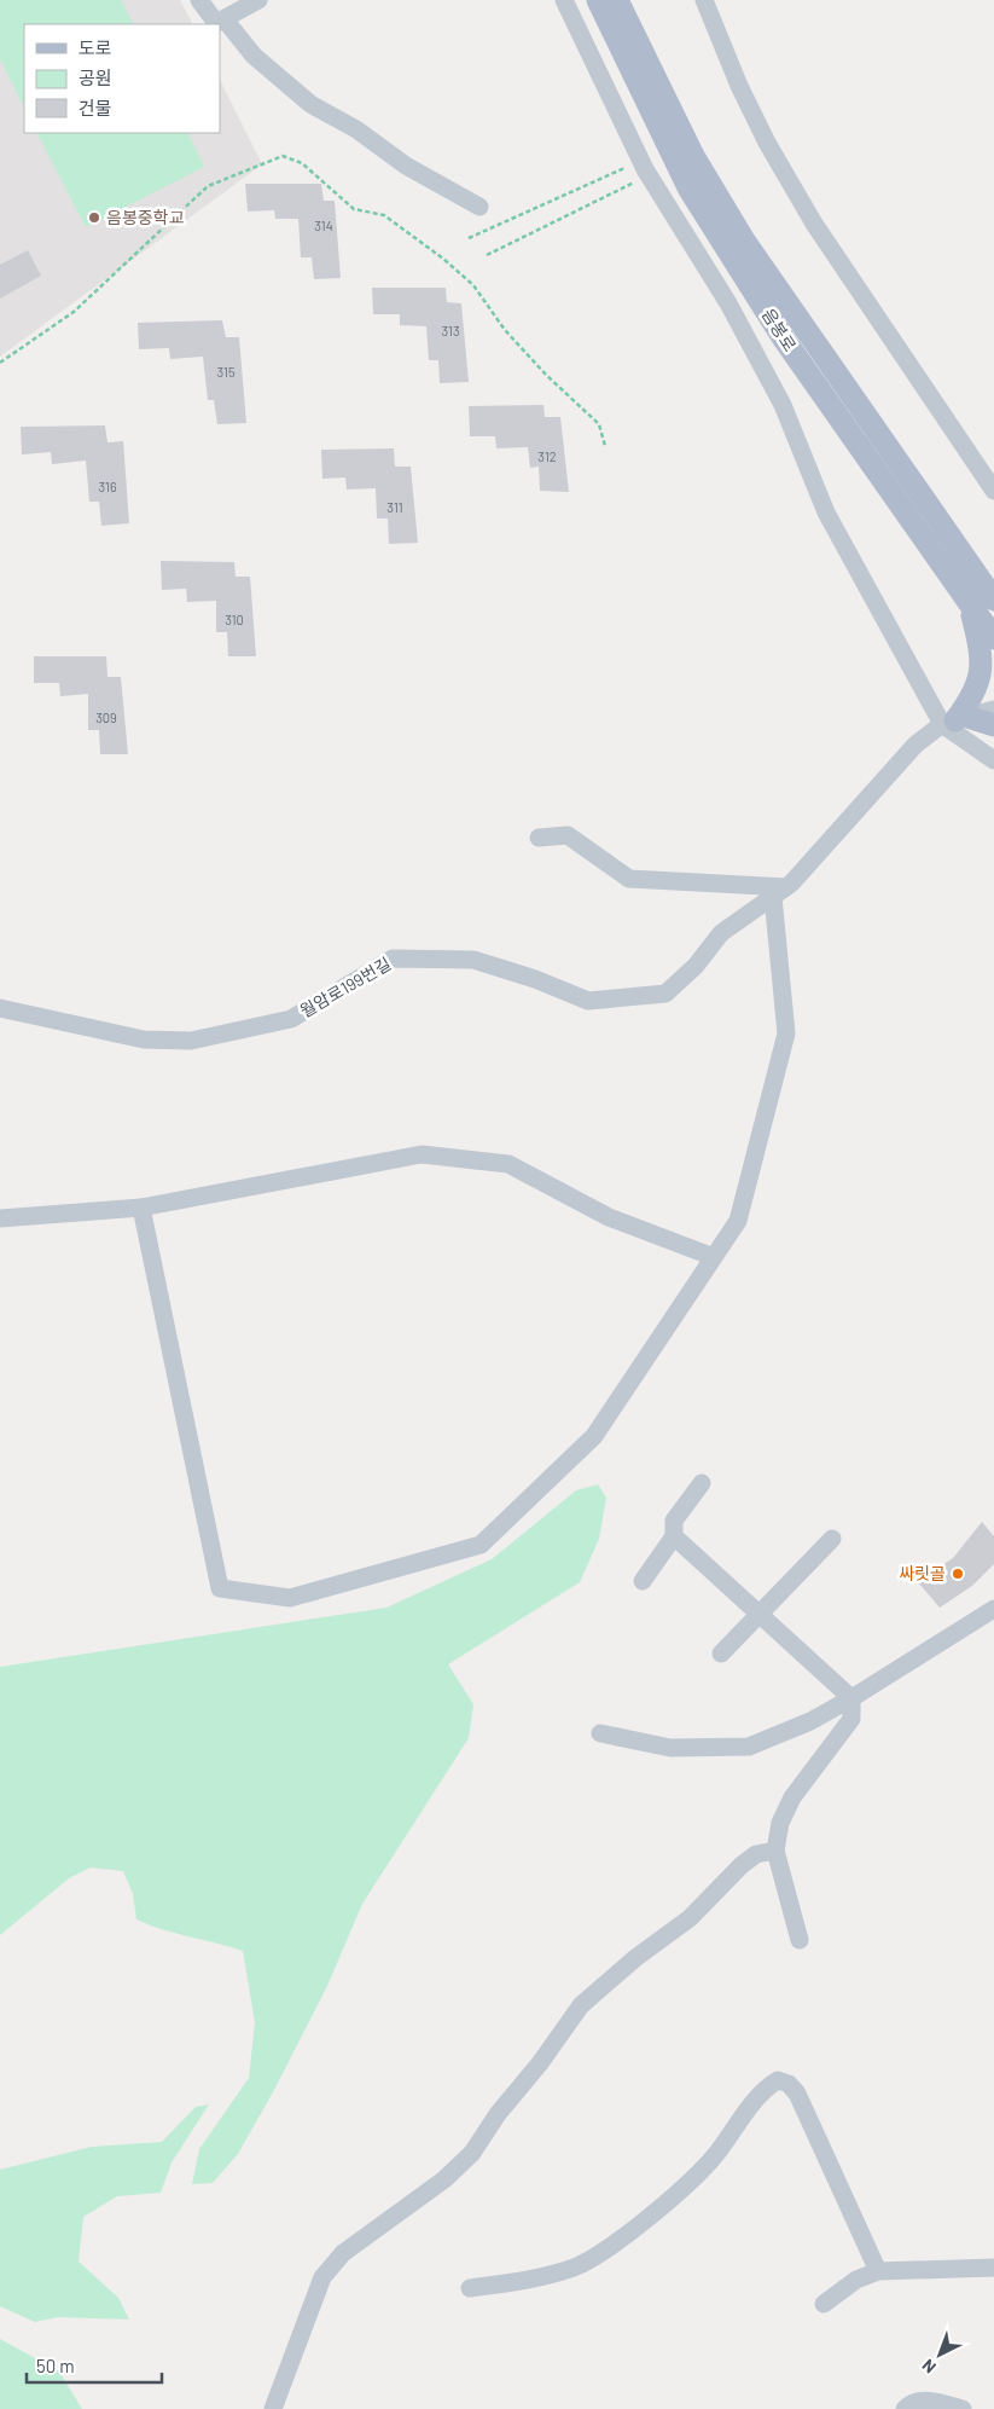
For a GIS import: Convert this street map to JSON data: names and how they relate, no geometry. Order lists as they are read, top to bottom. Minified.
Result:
{"streets":{"main road":["음봉로"],"street":["월암로199번길"]},"places":["음봉중학교","싸릿골"],"house_numbers":["314","313","315","312","316","311","310","309"],"legend":["도로","공원","건물"],"scale_bar":"50 m","north":"bottom left"}
